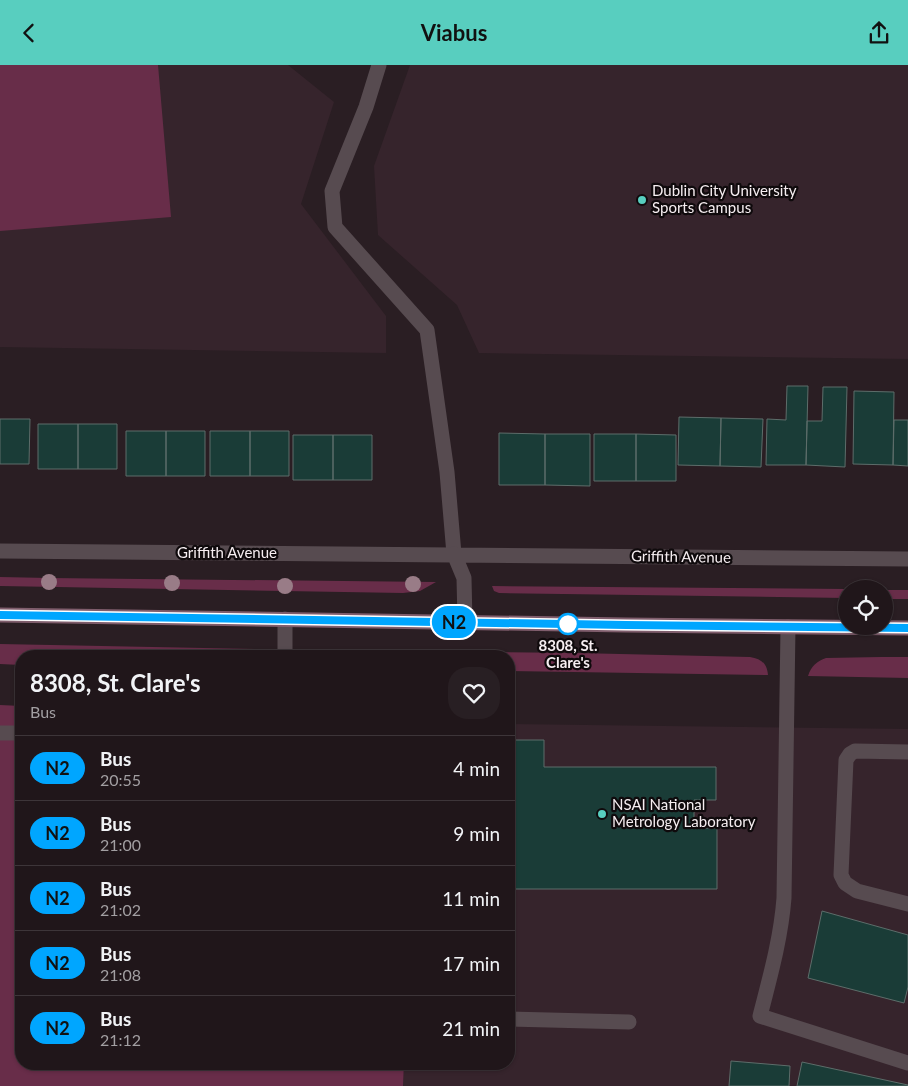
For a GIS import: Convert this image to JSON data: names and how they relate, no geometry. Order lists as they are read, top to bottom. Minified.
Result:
{"streets":{"street":["Griffith Avenue"]},"places":["Dublin City University Sports Campus","8308, St. Clare's","NSAI National Metrology Laboratory"],"lines":["bus line N2"],"page":{"header":"Viabus","on_map":"N2","heading":["8308, St. Clare's","Bus"],"list":[{"mark":"N2","name":"Bus","note":"20:55","value":"4 min"},{"mark":"N2","name":"Bus","note":"21:00","value":"9 min"},{"mark":"N2","name":"Bus","note":"21:02","value":"11 min"},{"mark":"N2","name":"Bus","note":"21:08","value":"17 min"},{"mark":"N2","name":"Bus","note":"21:12","value":"21 min"}]}}
